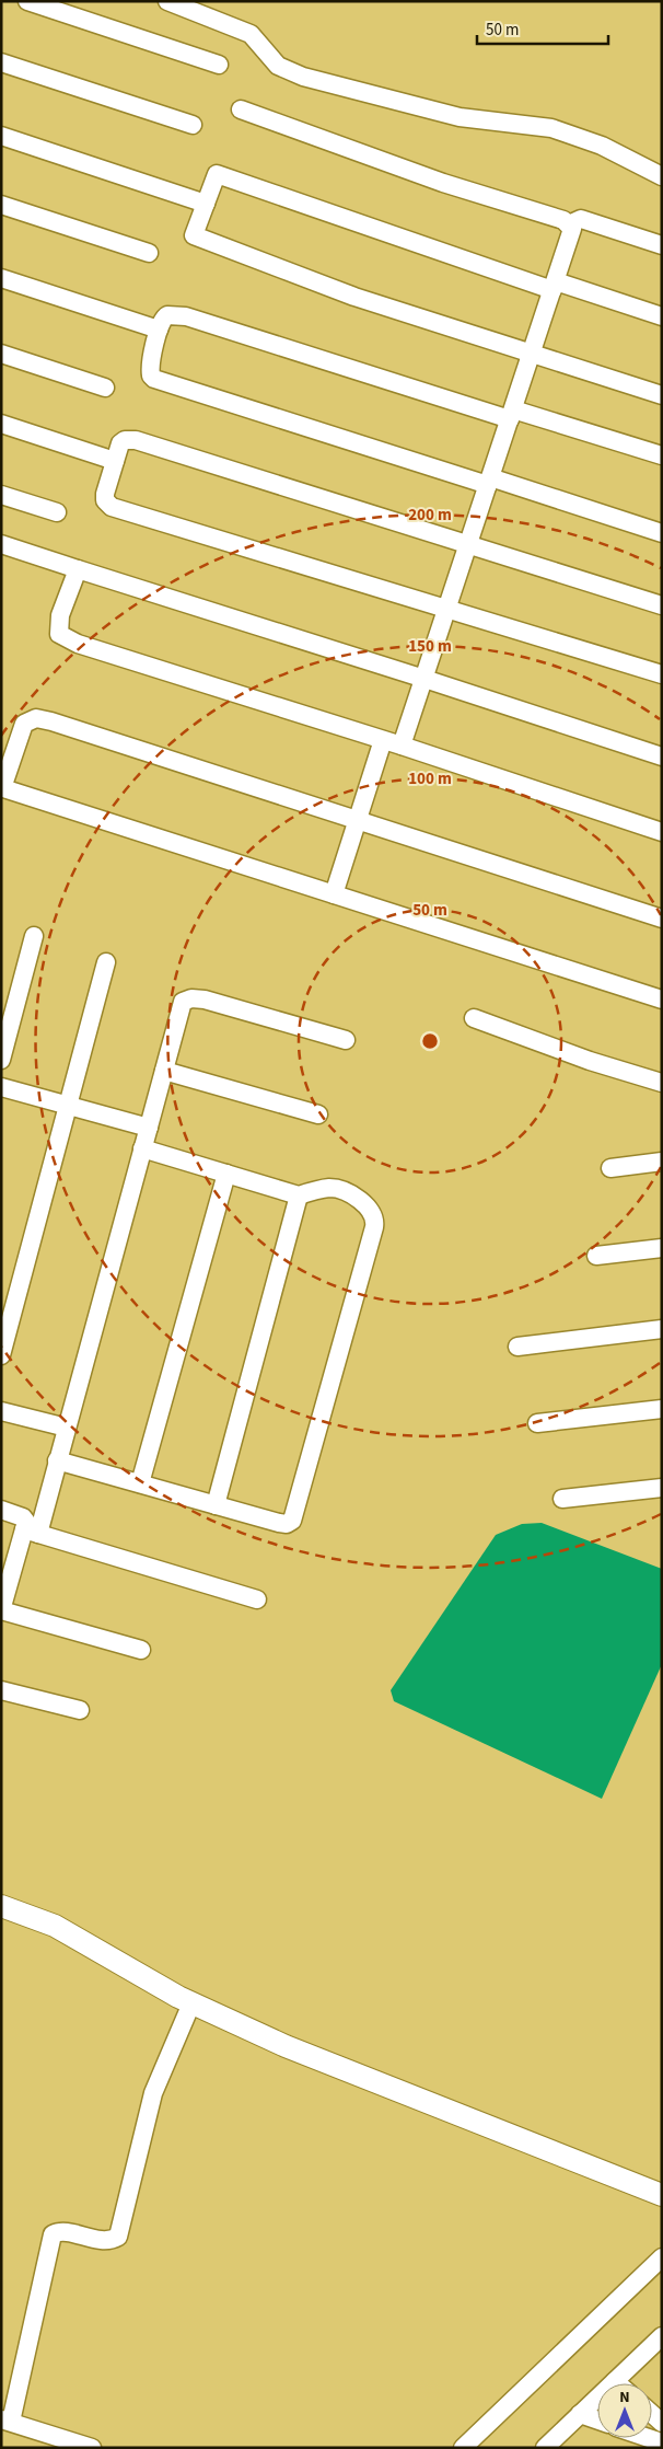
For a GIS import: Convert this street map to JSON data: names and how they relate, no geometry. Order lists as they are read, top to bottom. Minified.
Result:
{"scale_bar":"50 m","north":"top","rings":["200 m","150 m","100 m","50 m"]}
